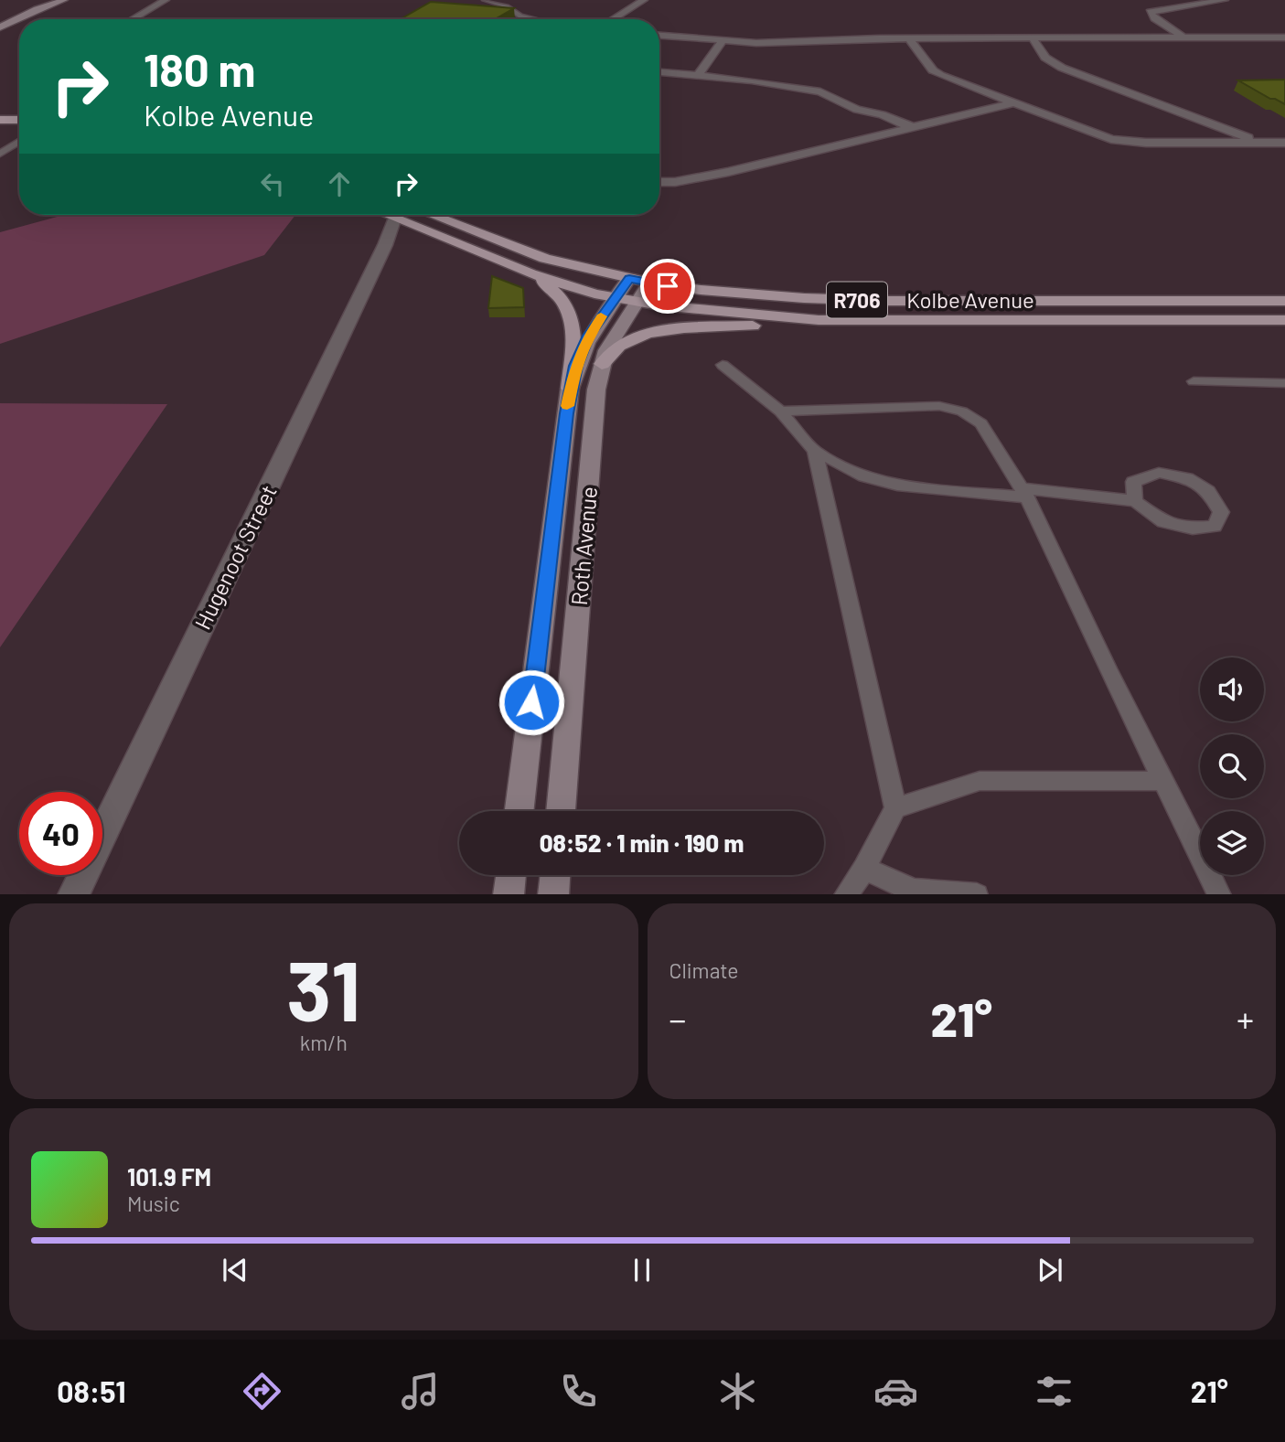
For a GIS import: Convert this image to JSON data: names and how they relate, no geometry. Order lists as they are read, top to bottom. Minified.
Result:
{"streets":{"main road":["Kolbe Avenue","R706"],"street":["Roth Avenue","Hugenoot Street"]},"crossings":[["Kolbe Avenue","Roth Avenue"]],"page":{"turn":["180 m","Kolbe Avenue"],"limit":"40","trip":"08:52 · 1 min · 190 m","tile":[["31","km/h"],"Climate"],"heat":["−","21°","+"],"song":["101.9 FM","Music"],"tabs":["08:51","21°"]}}
